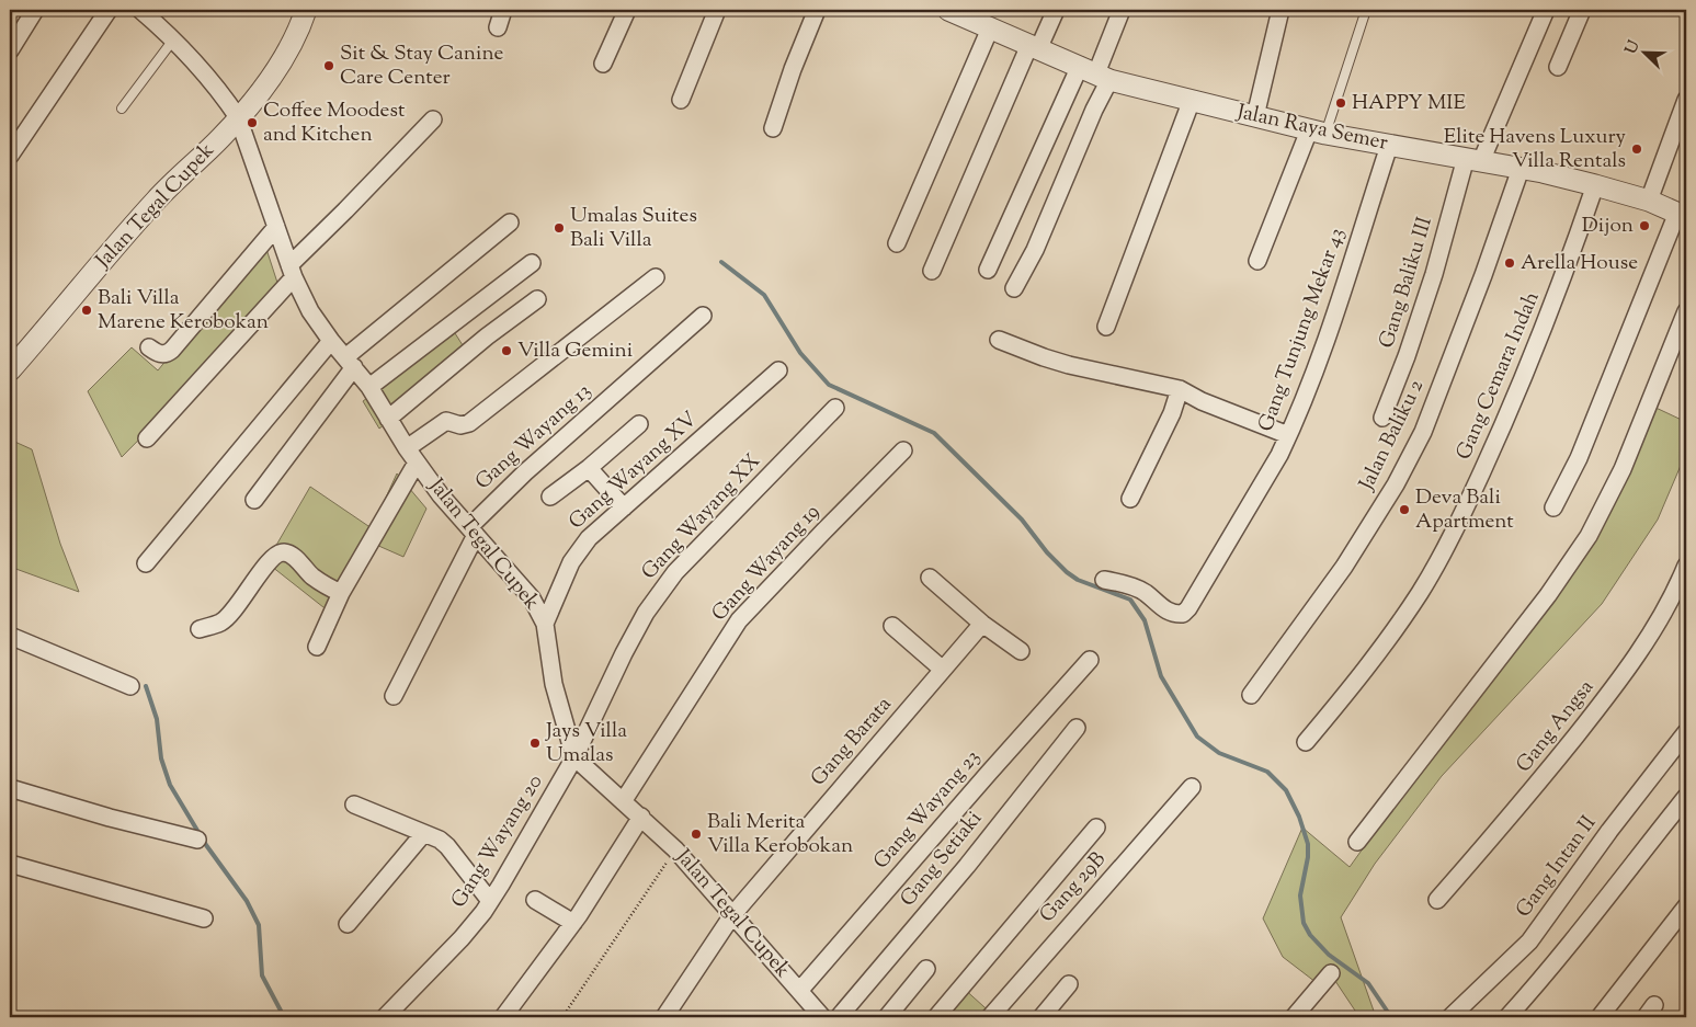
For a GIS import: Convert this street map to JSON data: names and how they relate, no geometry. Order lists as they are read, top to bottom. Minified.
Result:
{"streets":{"street":["Jalan Raya Semer","Jalan Tegal Cupek","Gang Baliku III","Gang Tunjung Mekar 43","Gang Cemara Indah","Jalan Baliku 2","Gang Wayang 13","Gang Wayang XV","Gang Wayang XX","Gang Wayang 19","Gang Angsa","Gang Barata","Gang Wayang 23","Gang Wayang 20","Gang Setiaki","Gang Intan II","Gang 29B"]},"crossings":[["Jalan Raya Semer","Gang Baliku III"],["Jalan Raya Semer","Gang Tunjung Mekar 43"],["Jalan Raya Semer","Gang Cemara Indah"],["Jalan Raya Semer","Jalan Baliku 2"],["Jalan Tegal Cupek","Gang Wayang 13"],["Jalan Tegal Cupek","Gang Wayang XV"],["Jalan Tegal Cupek","Gang Wayang XX"],["Jalan Tegal Cupek","Gang Wayang 19"],["Jalan Tegal Cupek","Gang Barata"],["Jalan Tegal Cupek","Gang Wayang 23"],["Jalan Tegal Cupek","Gang Wayang 20"],["Gang Wayang XX","Gang Wayang 20"]],"places":["Sit & Stay Canine Care Center","HAPPY MIE","Coffee Moodest and Kitchen","Elite Havens Luxury Villa Rentals","Dijon","Umalas Suites Bali Villa","Arella House","Bali Villa Marene Kerobokan","Villa Gemini","Deva Bali Apartment","Jays Villa Umalas","Bali Merita Villa Kerobokan"],"north":"top left"}
